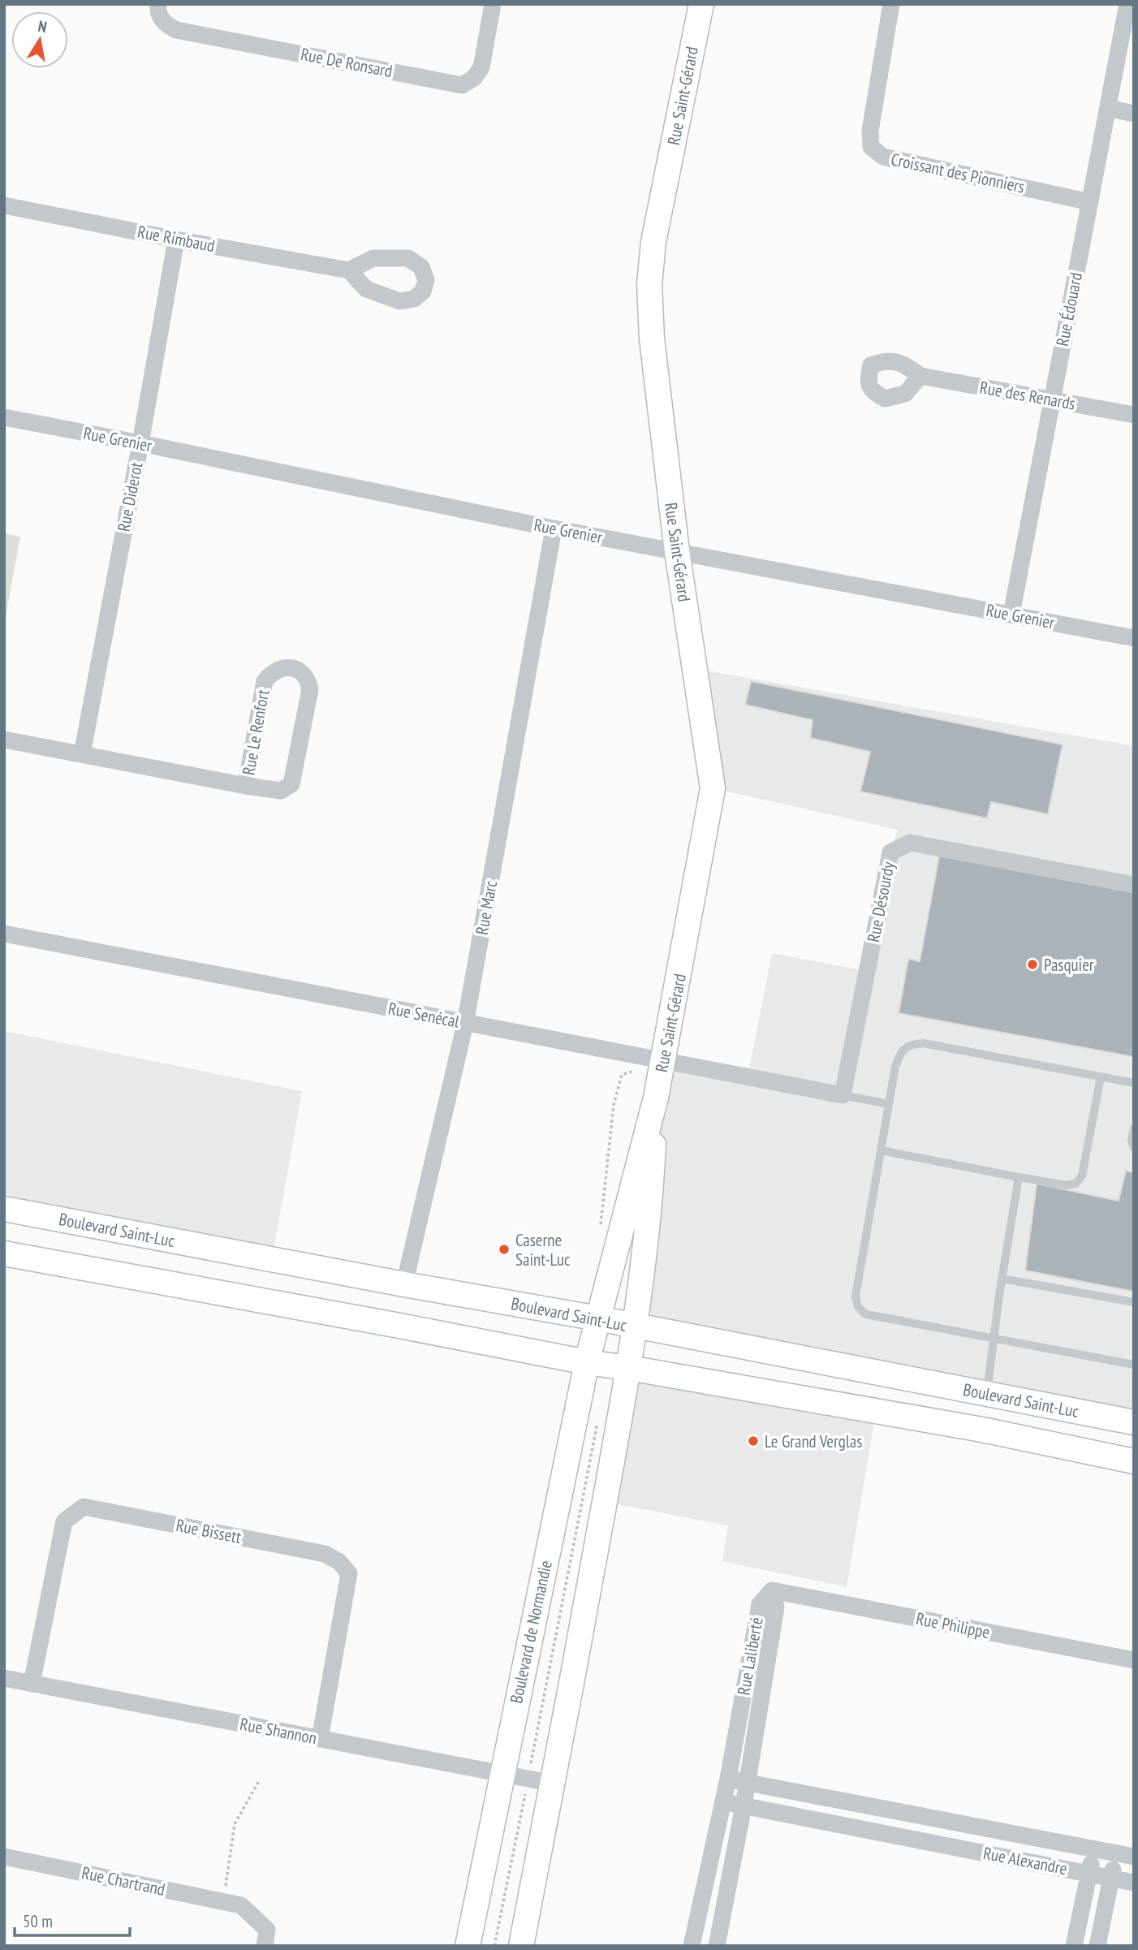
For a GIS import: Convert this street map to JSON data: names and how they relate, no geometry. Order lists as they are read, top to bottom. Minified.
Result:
{"streets":{"street":["Rue De Ronsard","Rue Saint-Gérard","Croissant des Pionniers","Rue Rimbaud","Rue Édouard","Rue des Renards","Rue Grenier","Rue Diderot","Rue Le Renfort","Rue Désourdy","Rue Marc","Rue Senécal","Boulevard Saint-Luc","Rue Bissett","Rue Philippe","Boulevard de Normandie","Rue Laliberté","Rue Shannon","Rue Alexandre","Rue Chartrand"]},"crossings":[["Rue Saint-Gérard","Rue Grenier"],["Rue Saint-Gérard","Rue Senécal"],["Rue Saint-Gérard","Boulevard Saint-Luc"],["Rue Saint-Gérard","Boulevard de Normandie"],["Croissant des Pionniers","Rue Édouard"],["Rue Rimbaud","Rue Diderot"],["Rue Édouard","Rue des Renards"],["Rue Édouard","Rue Grenier"],["Rue Grenier","Rue Diderot"],["Rue Grenier","Rue Marc"],["Rue Diderot","Rue Le Renfort"],["Rue Désourdy","Rue Senécal"],["Rue Marc","Rue Senécal"],["Rue Marc","Boulevard Saint-Luc"],["Boulevard Saint-Luc","Boulevard de Normandie"],["Rue Bissett","Rue Shannon"],["Rue Philippe","Rue Laliberté"],["Boulevard de Normandie","Rue Shannon"],["Rue Laliberté","Rue Alexandre"]],"places":["Pasquier","Caserne Saint-Luc","Le Grand Verglas"],"scale_bar":"50 m","north":"top"}
